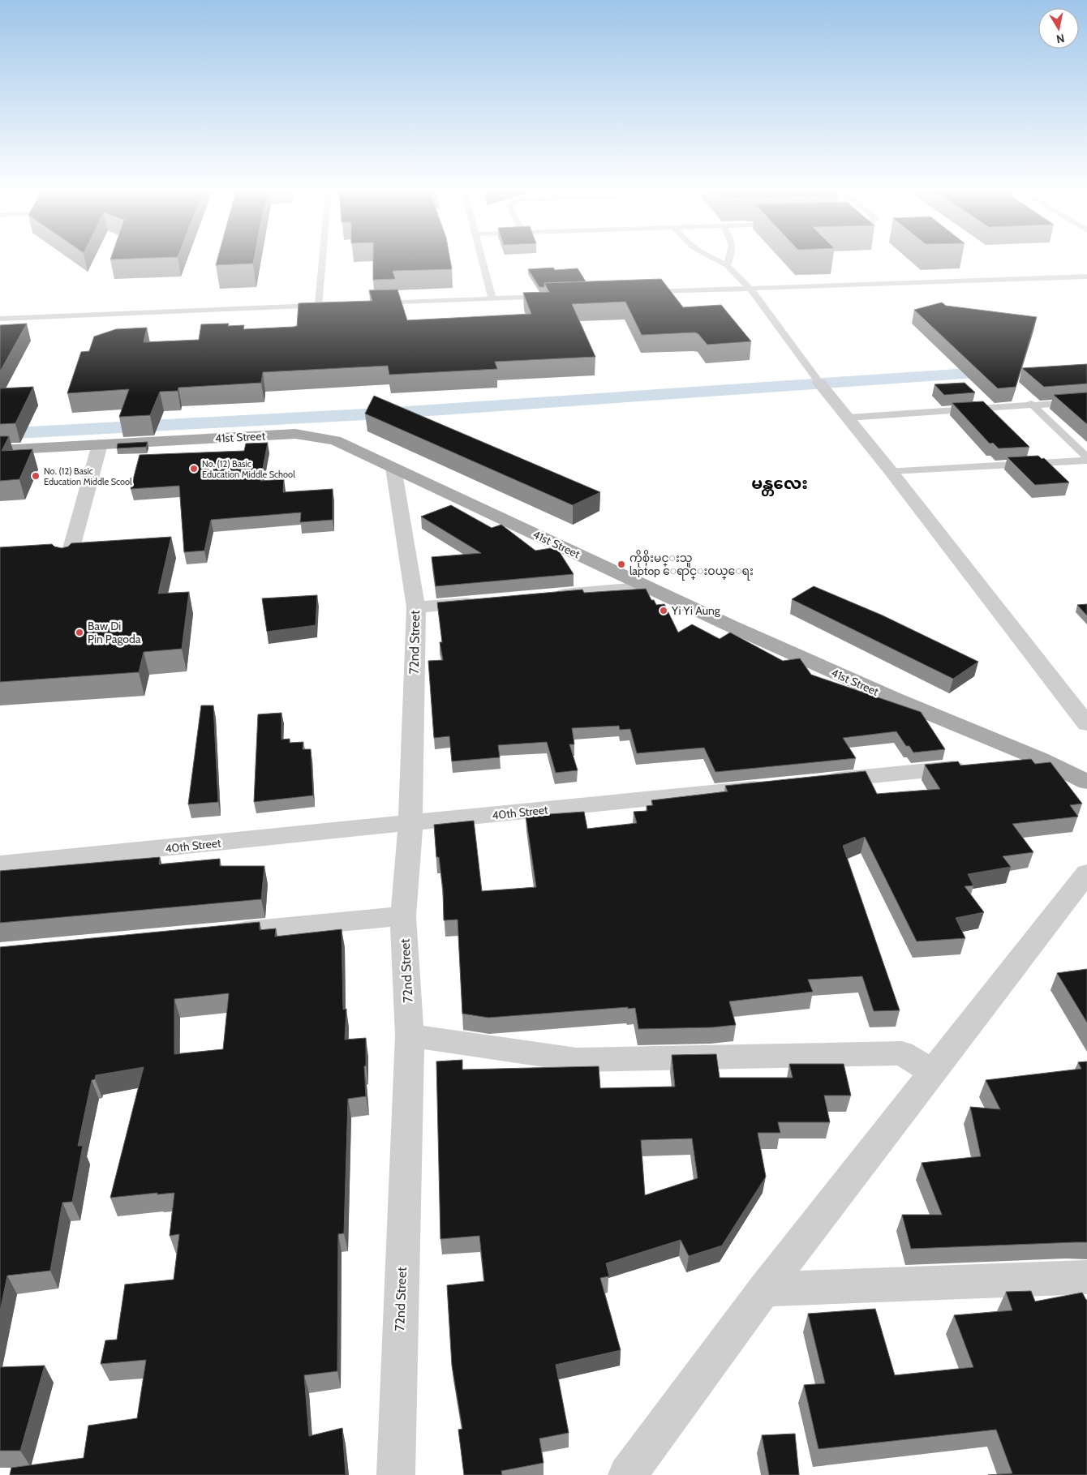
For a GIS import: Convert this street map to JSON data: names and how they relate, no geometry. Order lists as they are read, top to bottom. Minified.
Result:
{"streets":{"main road":["41st Street"],"street":["72nd Street","40th Street"]},"crossings":[["41st Street","72nd Street"],["72nd Street","40th Street"]],"districts":["မန္တလေး"],"places":["No. (12) Basic Education Middle School","No. (12) Basic Education Middle Scool","ကိုစိုးမင္းသူ laptop ေရာင္းဝယ္ေရး","Yi Yi Aung","Baw Di Pin Pagoda"],"north":"bottom"}
